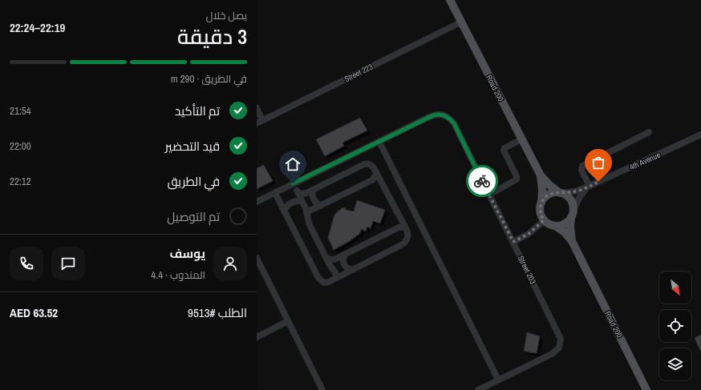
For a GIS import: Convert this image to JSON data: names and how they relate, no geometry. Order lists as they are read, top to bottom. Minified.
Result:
{"streets":{"main road":["Road 200"],"street":["Street 223","4th Avenue","Street 203"]},"crossings":[["Street 223","Road 200"],["Road 200","4th Avenue"]],"north":"bottom right","page":{"heading":["3 دقيقة","يصل خلال","22:19–22:24"],"panel":["يوسف","المندوب · 4.4","الطلب #9513","AED 63.52"],"bar":"في الطريق · 290 m","list":[["تم التأكيد","21:54"],["قيد التحضير","22:00"],["في الطريق","22:12"],"تم التوصيل"]}}
